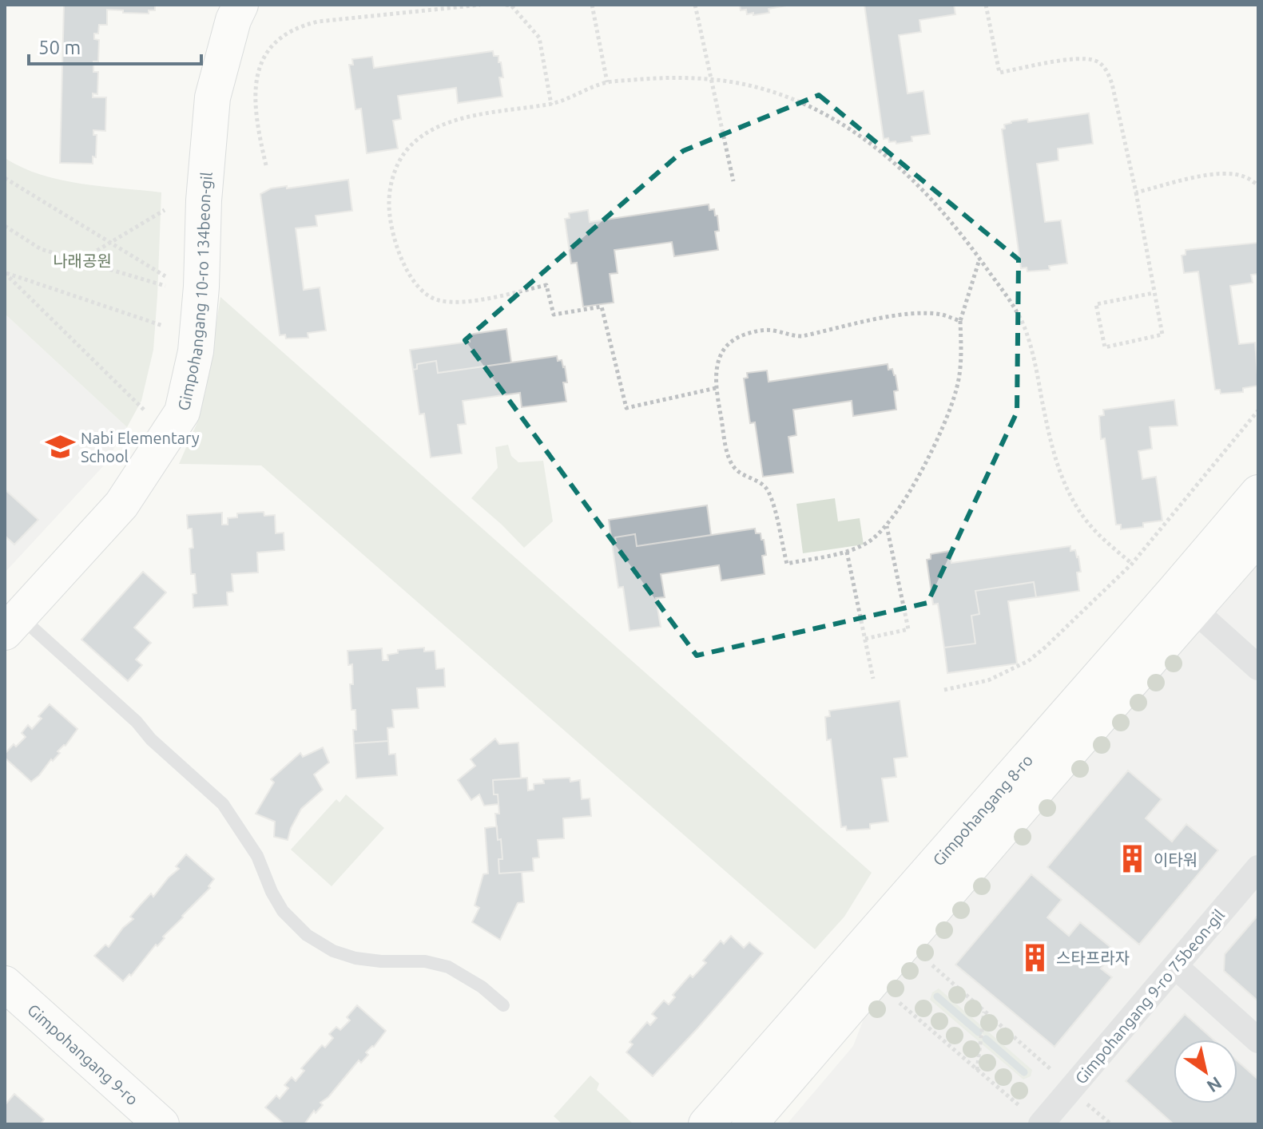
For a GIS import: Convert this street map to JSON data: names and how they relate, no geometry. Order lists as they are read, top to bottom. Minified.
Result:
{"streets":{"street":["Gimpohangang 10-ro 134beon-gil","Gimpohangang 8-ro","Gimpohangang 9-ro 75beon-gil","Gimpohangang 9-ro"]},"parks":["나래공원"],"places":{"school or university":["Nabi Elementary School"],"building":["이타워","스타프라자"]},"scale_bar":"50 m","north":"bottom right"}
